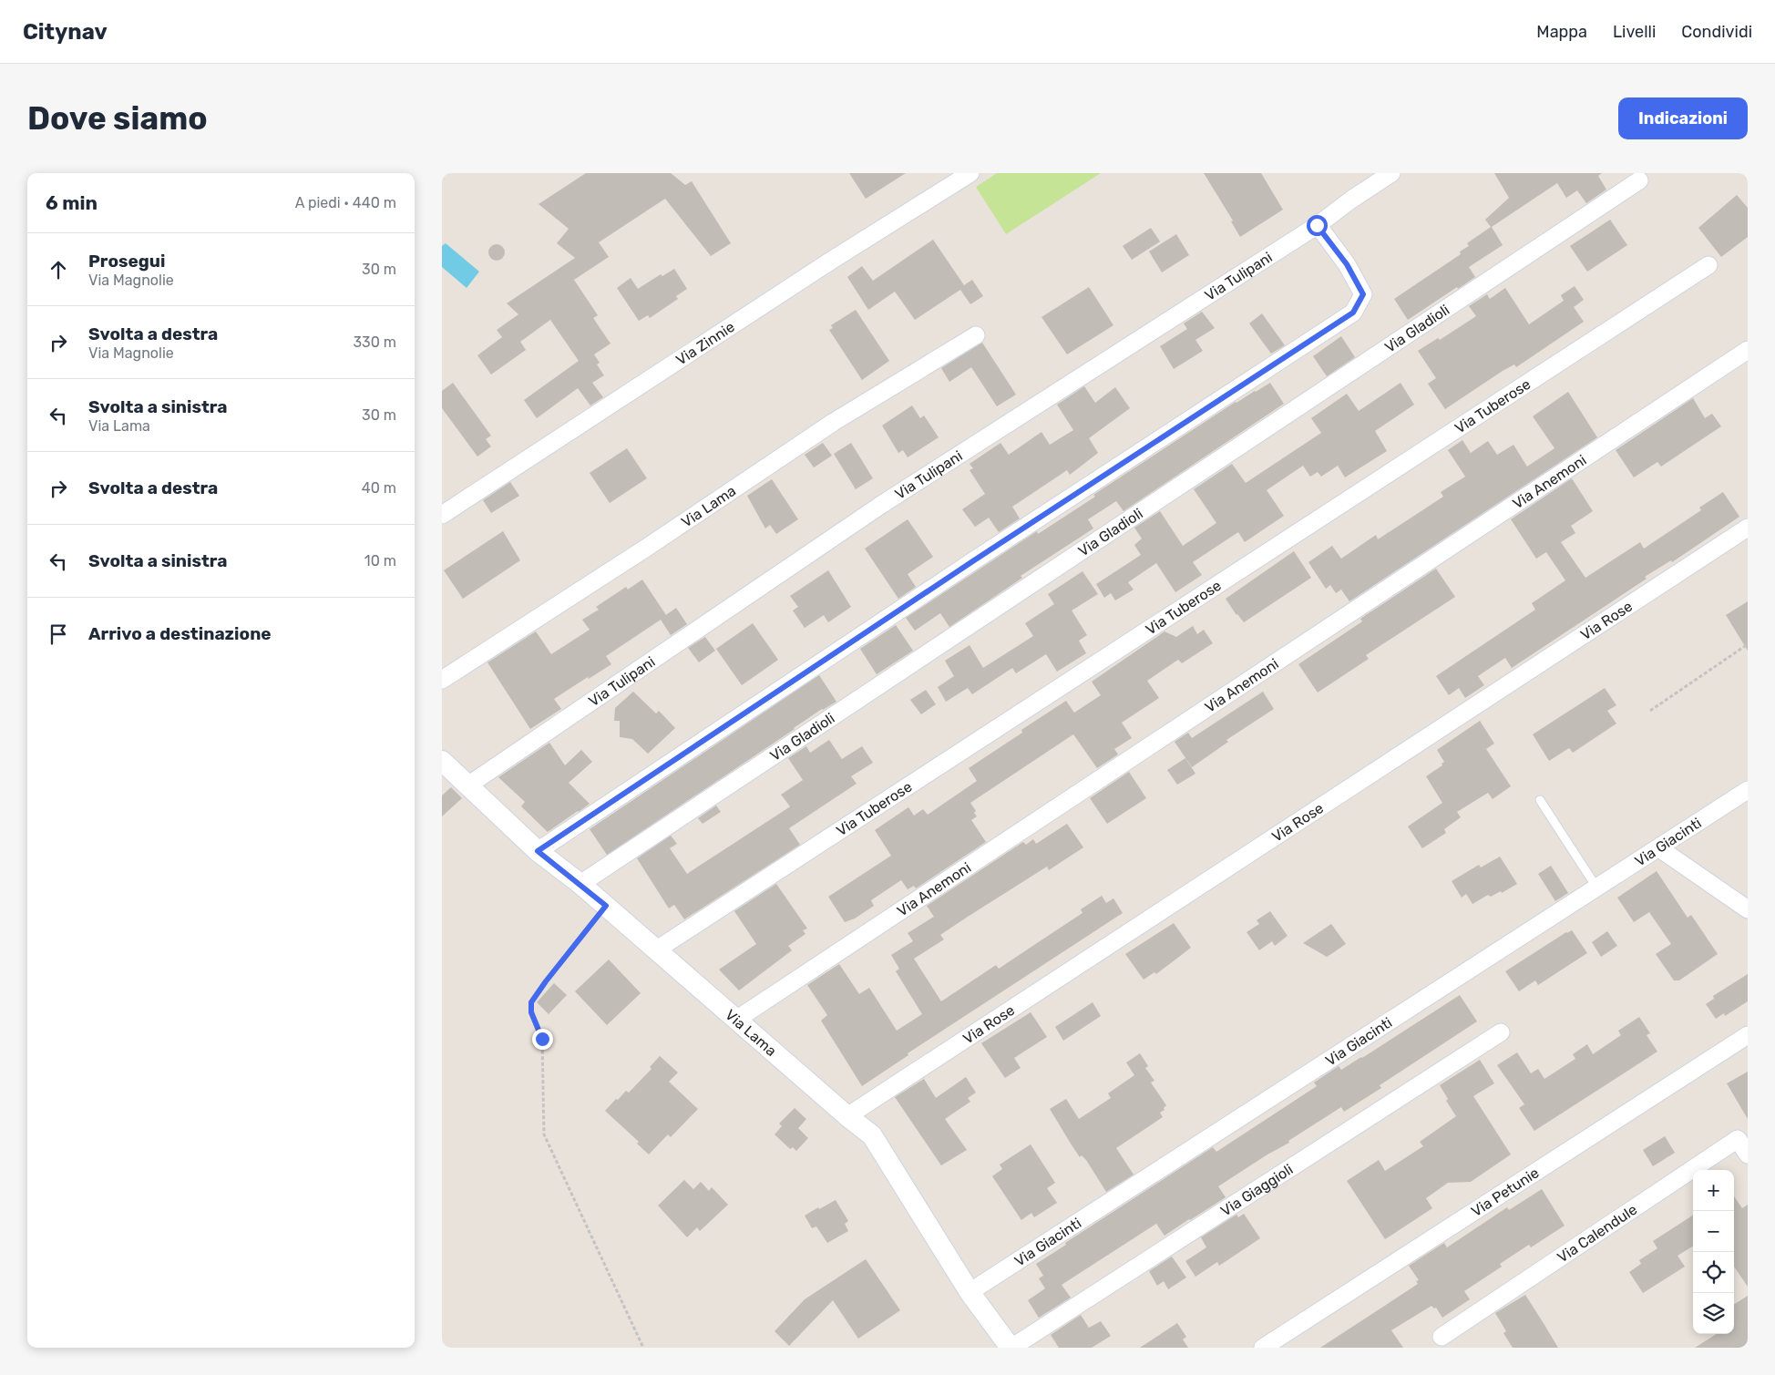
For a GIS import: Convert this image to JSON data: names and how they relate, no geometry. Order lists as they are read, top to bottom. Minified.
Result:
{"streets":{"street":["Via Tulipani","Via Gladioli","Via Zinnie","Via Tuberose","Via Anemoni","Via Lama","Via Rose","Via Giacinti","Via Giaggioli","Via Petunie","Via Calendule"]},"crossings":[["Via Tulipani","Via Lama"],["Via Gladioli","Via Lama"],["Via Tuberose","Via Lama"],["Via Anemoni","Via Lama"],["Via Lama","Via Rose"],["Via Lama","Via Giacinti"],["Via Lama","Via Giaggioli"]],"page":{"header":"Citynav","nav":["Mappa","Livelli","Condividi"],"buttons":"Indicazioni","title":"Dove siamo","heading":["6 min","A piedi · 440 m"],"list":[["Prosegui","Via Magnolie","30 m"],["Svolta a destra","Via Magnolie","330 m"],["Svolta a sinistra","Via Lama","30 m"],["Svolta a destra","40 m"],["Svolta a sinistra","10 m"],"Arrivo a destinazione"],"map_buttons":["+","−"]}}
